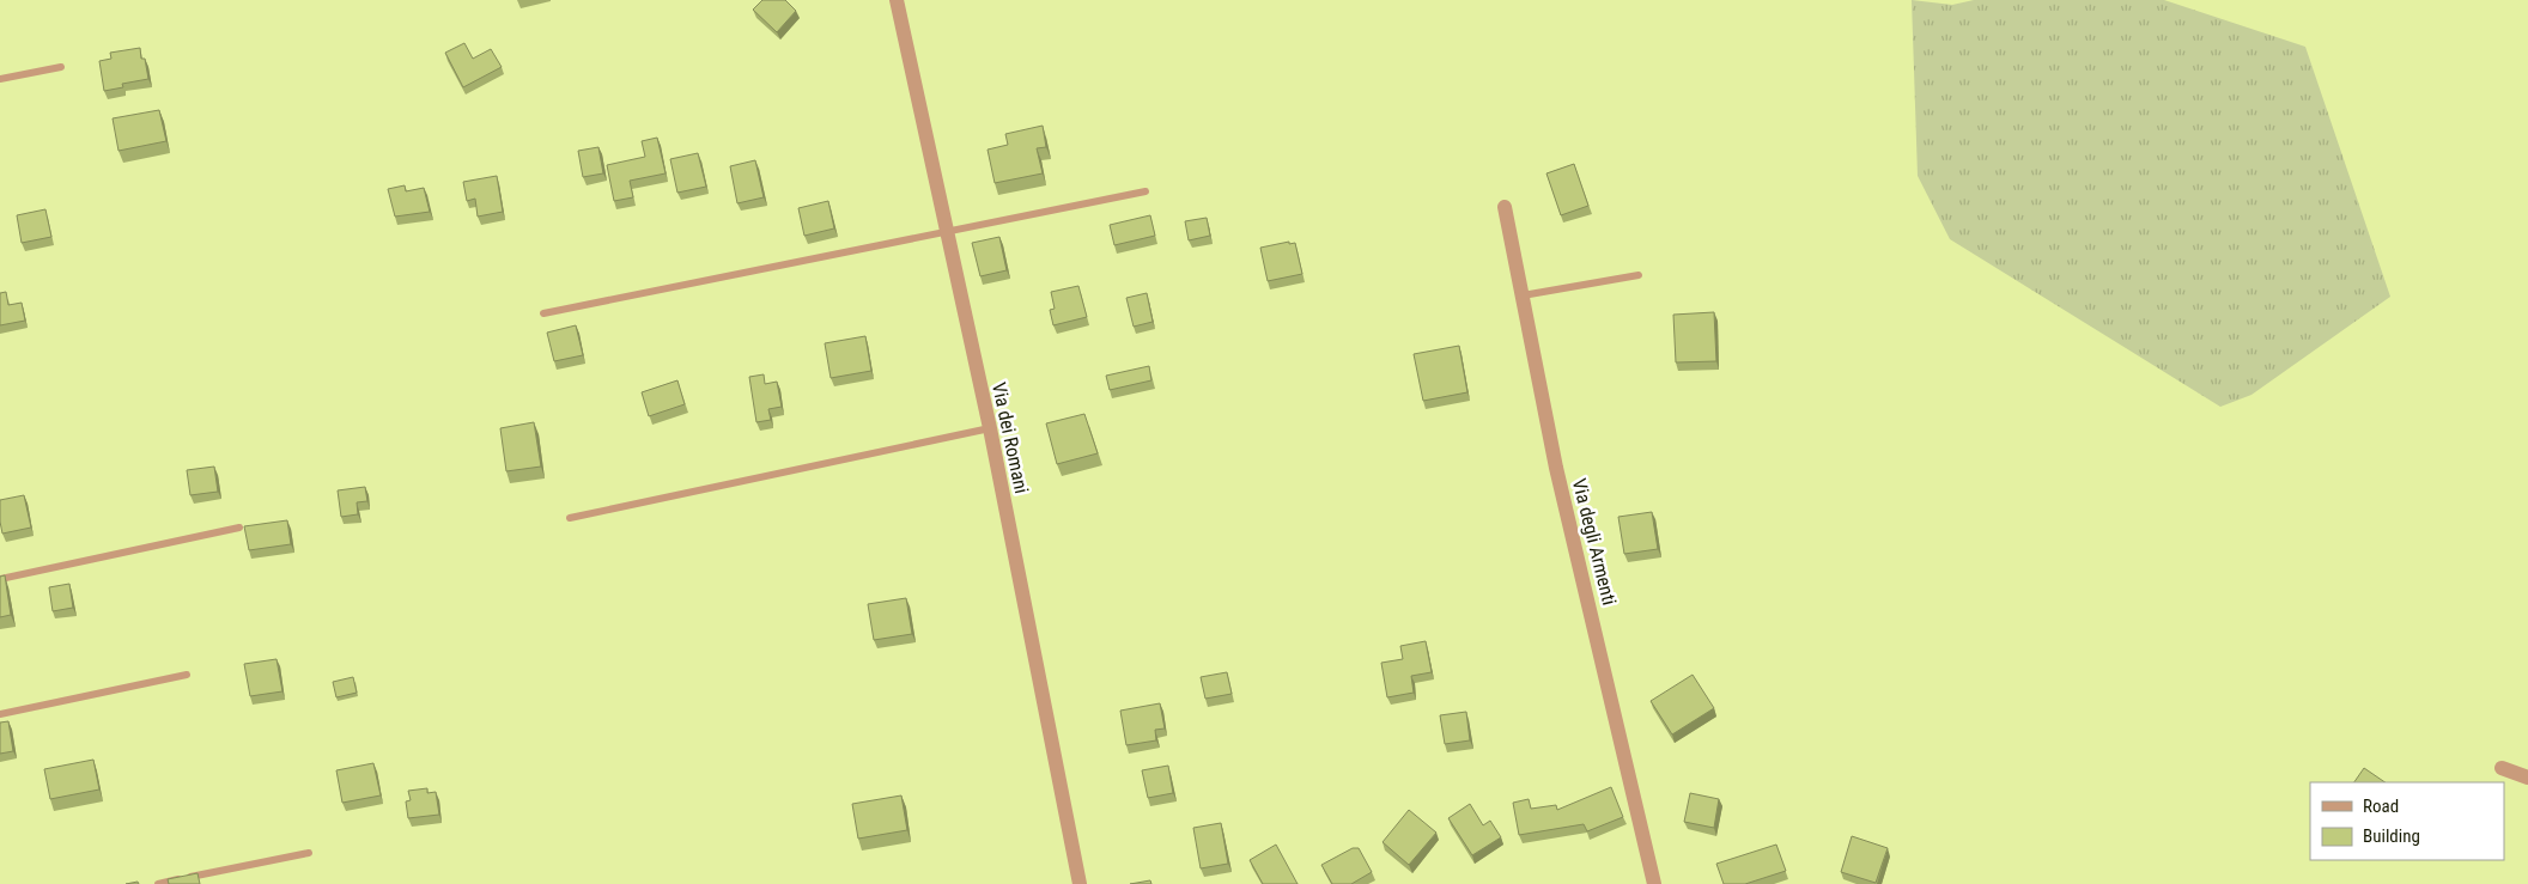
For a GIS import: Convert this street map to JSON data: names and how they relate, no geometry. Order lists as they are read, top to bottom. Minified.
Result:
{"streets":{"street":["Via dei Romani","Via degli Armenti"]},"legend":["Road","Building"]}
